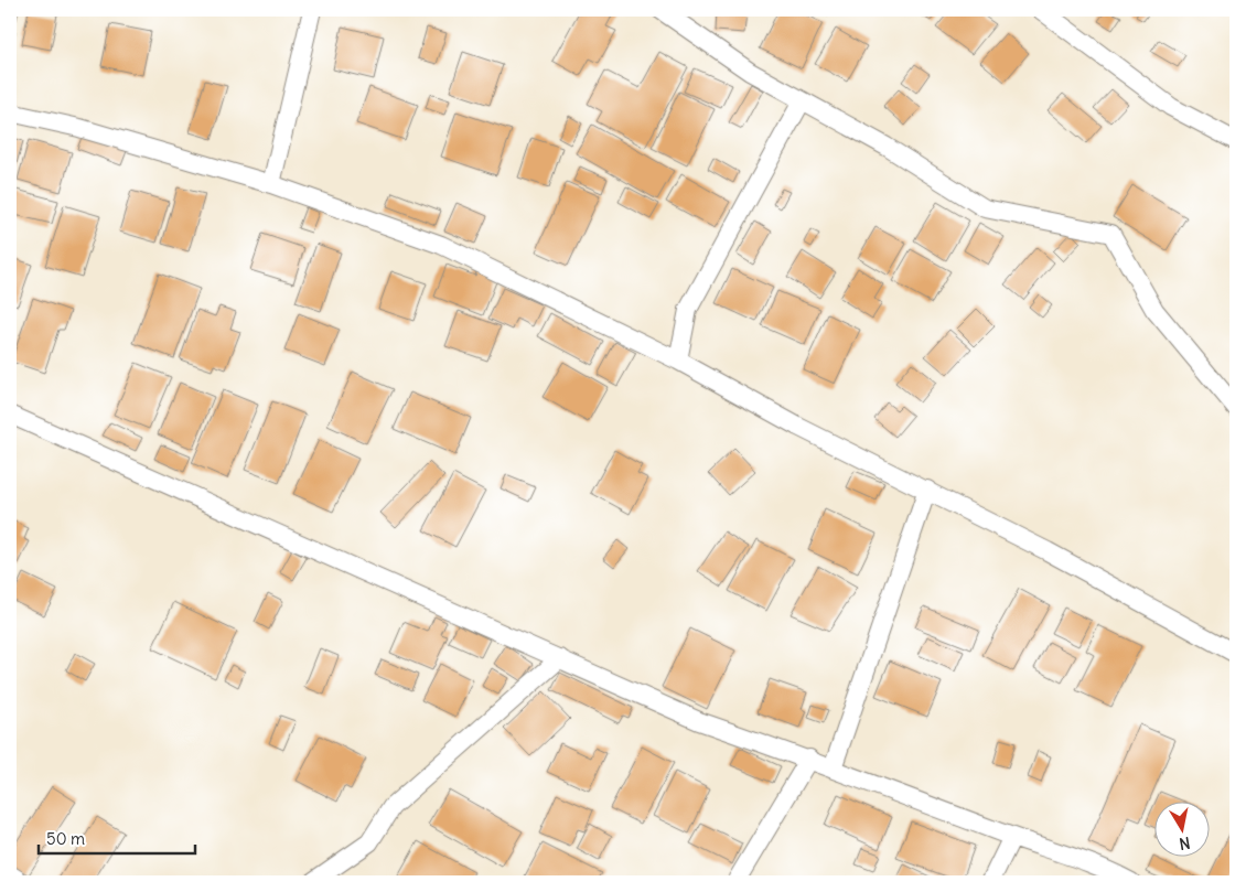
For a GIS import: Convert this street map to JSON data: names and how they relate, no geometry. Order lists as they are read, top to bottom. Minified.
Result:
{"scale_bar":"50 m","north":"bottom"}
